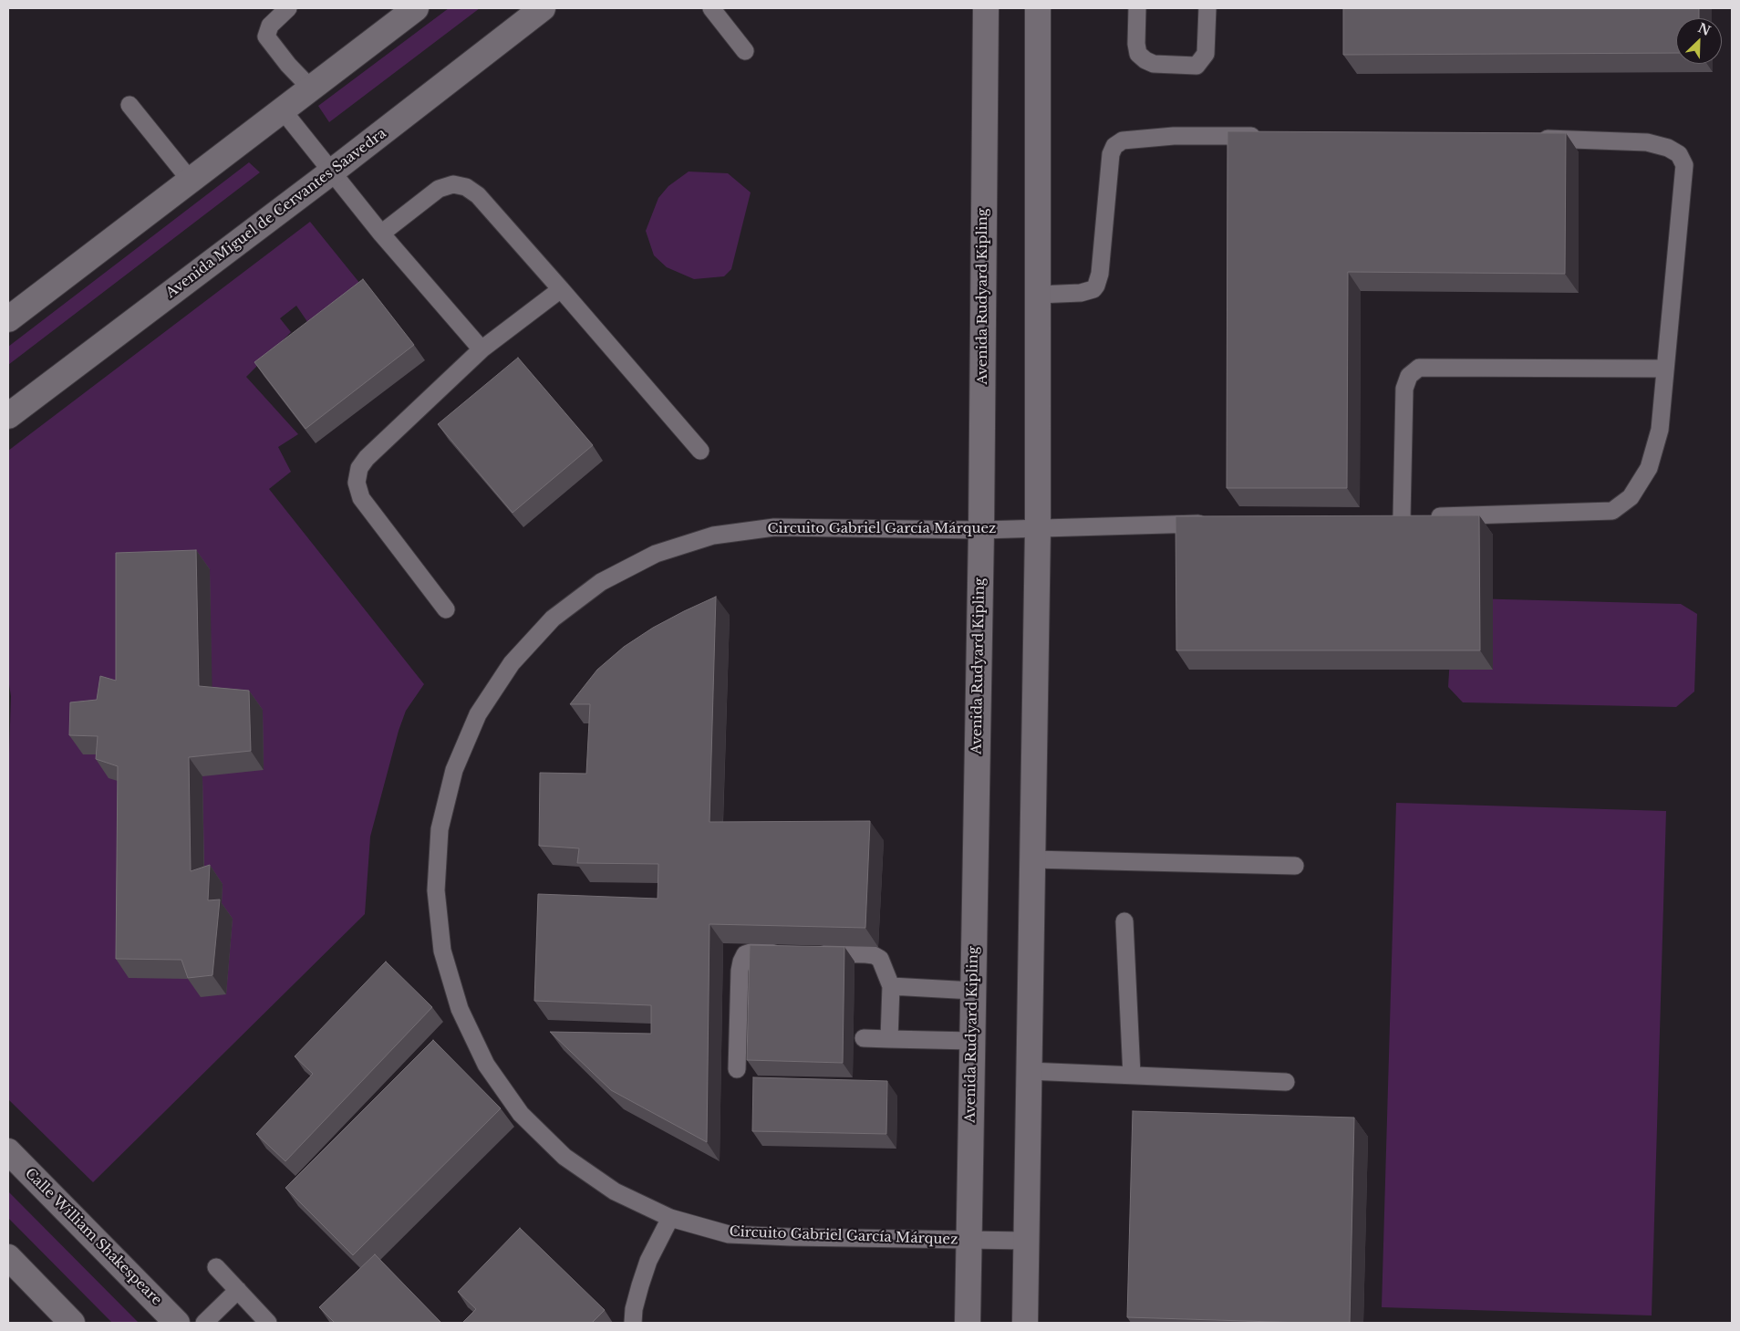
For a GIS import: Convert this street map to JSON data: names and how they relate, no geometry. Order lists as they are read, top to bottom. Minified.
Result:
{"streets":{"street":["Avenida Miguel de Cervantes Saavedra","Avenida Rudyard Kipling","Calle William Shakespeare"],"lane":["Circuito Gabriel García Márquez"]},"crossings":[["Avenida Rudyard Kipling","Circuito Gabriel García Márquez"]],"north":"top right"}
